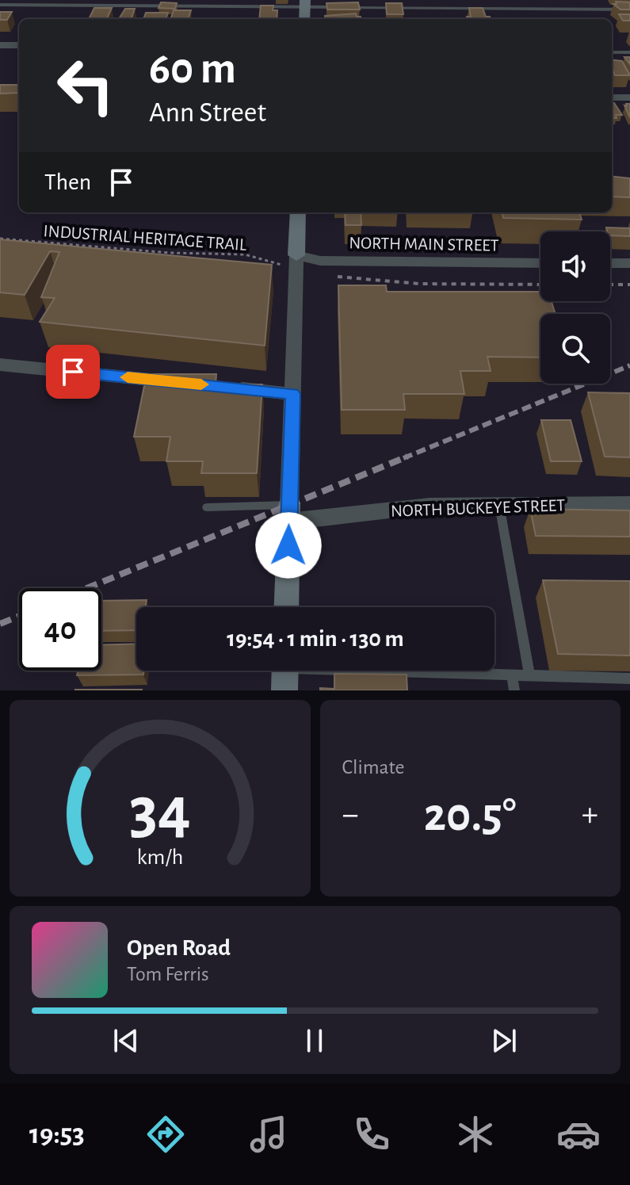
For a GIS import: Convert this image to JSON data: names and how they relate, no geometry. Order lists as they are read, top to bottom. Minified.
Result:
{"streets":{"street":["NORTH MAIN STREET","NORTH BUCKEYE STREET"],"path":["INDUSTRIAL HERITAGE TRAIL"]},"crossings":[["INDUSTRIAL HERITAGE TRAIL","NORTH MAIN STREET"]],"page":{"turn":["60 m","Ann Street"],"then":"Then","limit":"40","trip":"19:54 · 1 min · 130 m","tile":"Climate","heat":["−","20.5°","+"],"song":["Open Road","Tom Ferris"],"tabs":"19:53","gauge":["34","km/h"]}}
